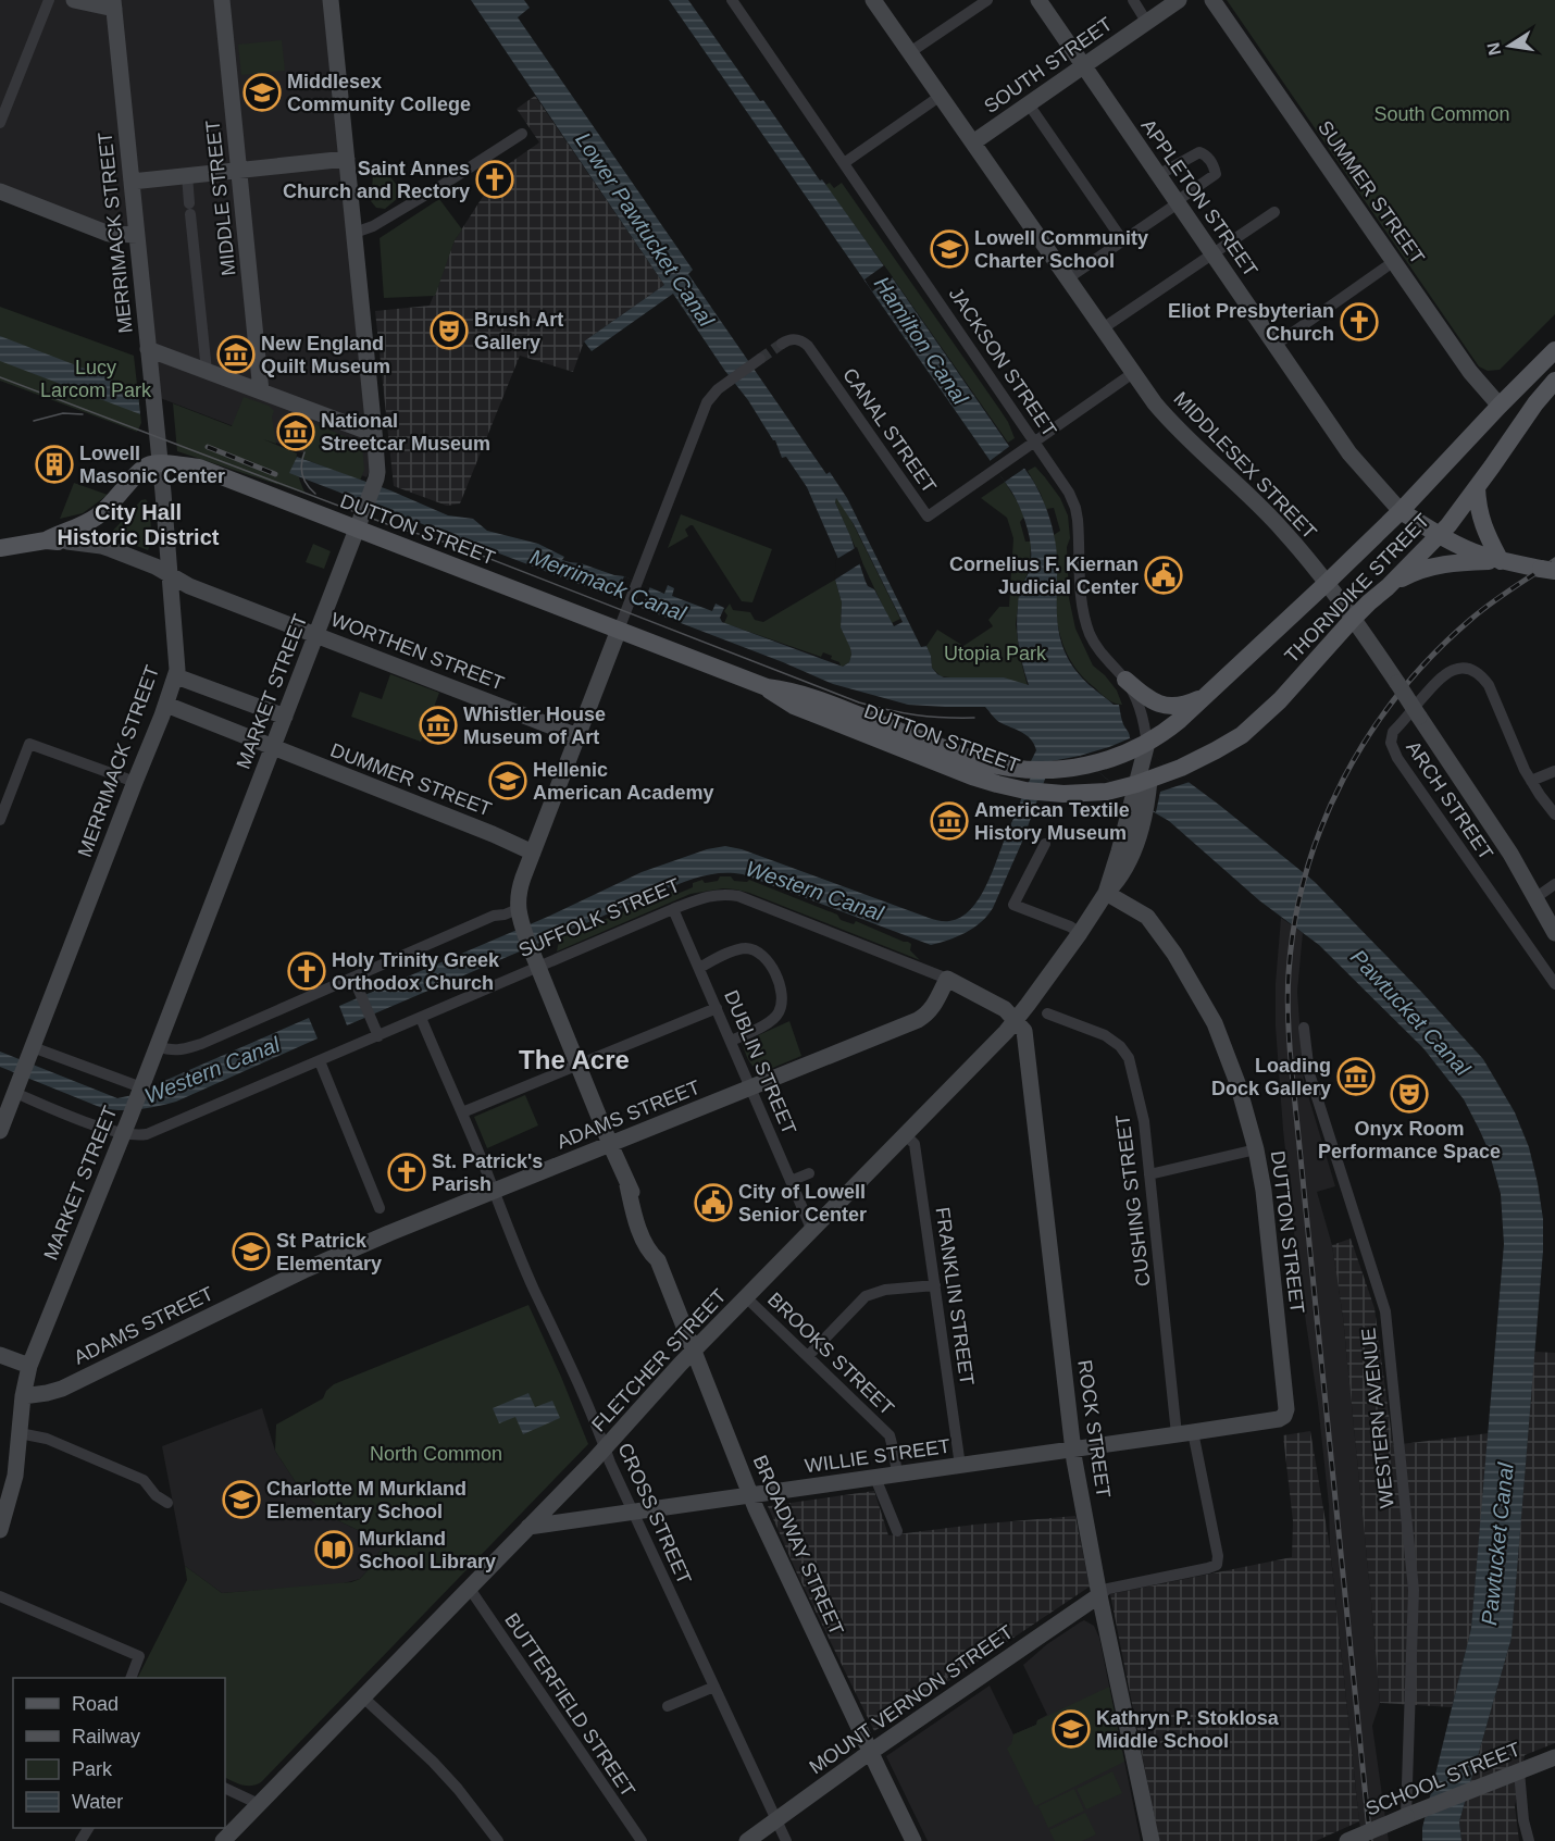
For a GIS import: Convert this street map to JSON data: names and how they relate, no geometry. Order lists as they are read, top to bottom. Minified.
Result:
{"streets":{"main road":["SOUTH STREET","SUMMER STREET","MIDDLE STREET","APPLETON STREET","MERRIMACK STREET","MIDDLESEX STREET","DUTTON STREET","THORNDIKE STREET","WORTHEN STREET","MARKET STREET","DUMMER STREET","SUFFOLK STREET","ADAMS STREET","FLETCHER STREET","ROCK STREET","WILLIE STREET","BROADWAY STREET","MOUNT VERNON STREET","SCHOOL STREET"],"street":["JACKSON STREET","CANAL STREET","ARCH STREET","DUBLIN STREET","CUSHING STREET","FRANKLIN STREET","BROOKS STREET","WESTERN AVENUE","CROSS STREET","BUTTERFIELD STREET"]},"crossings":[["SOUTH STREET","APPLETON STREET"],["SOUTH STREET","MIDDLESEX STREET"],["SUMMER STREET","THORNDIKE STREET"],["APPLETON STREET","THORNDIKE STREET"],["MERRIMACK STREET","DUTTON STREET"],["MERRIMACK STREET","WORTHEN STREET"],["MERRIMACK STREET","DUMMER STREET"],["MERRIMACK STREET","SUFFOLK STREET"],["JACKSON STREET","CANAL STREET"],["JACKSON STREET","DUTTON STREET"],["JACKSON STREET","THORNDIKE STREET"],["JACKSON STREET","FLETCHER STREET"],["CANAL STREET","MIDDLESEX STREET"],["MIDDLESEX STREET","THORNDIKE STREET"],["DUTTON STREET","THORNDIKE STREET"],["DUTTON STREET","MARKET STREET"],["DUTTON STREET","CUSHING STREET"],["DUTTON STREET","FLETCHER STREET"],["DUTTON STREET","WILLIE STREET"],["THORNDIKE STREET","FLETCHER STREET"],["WORTHEN STREET","MARKET STREET"],["MARKET STREET","DUMMER STREET"],["MARKET STREET","SUFFOLK STREET"],["MARKET STREET","ADAMS STREET"],["SUFFOLK STREET","DUBLIN STREET"],["SUFFOLK STREET","ADAMS STREET"],["SUFFOLK STREET","FLETCHER STREET"],["SUFFOLK STREET","ROCK STREET"],["SUFFOLK STREET","CROSS STREET"],["SUFFOLK STREET","BROADWAY STREET"],["DUBLIN STREET","ADAMS STREET"],["DUBLIN STREET","FLETCHER STREET"],["ADAMS STREET","CROSS STREET"],["ADAMS STREET","BROADWAY STREET"],["CUSHING STREET","ROCK STREET"],["CUSHING STREET","WILLIE STREET"],["CUSHING STREET","MOUNT VERNON STREET"],["FRANKLIN STREET","FLETCHER STREET"],["FRANKLIN STREET","WILLIE STREET"],["BROOKS STREET","FLETCHER STREET"],["BROOKS STREET","WILLIE STREET"],["FLETCHER STREET","ROCK STREET"],["FLETCHER STREET","WILLIE STREET"],["FLETCHER STREET","CROSS STREET"],["FLETCHER STREET","BROADWAY STREET"],["FLETCHER STREET","BUTTERFIELD STREET"],["WESTERN AVENUE","SCHOOL STREET"],["ROCK STREET","WILLIE STREET"],["ROCK STREET","MOUNT VERNON STREET"],["WILLIE STREET","CROSS STREET"],["WILLIE STREET","BROADWAY STREET"],["CROSS STREET","MOUNT VERNON STREET"],["BROADWAY STREET","MOUNT VERNON STREET"]],"districts":["City Hall Historic District","The Acre"],"water":["Lower Pawtucket Canal","Hamilton Canal","Merrimack Canal","Western Canal","Pawtucket Canal"],"parks":["South Common","Lucy Larcom Park","Utopia Park","North Common"],"places":{"school or university":["Middlesex Community College","Lowell Community Charter School","Hellenic American Academy","St Patrick Elementary","Charlotte M Murkland Elementary School","Kathryn P. Stoklosa Middle School"],"church":["Saint Annes Church and Rectory","Eliot Presbyterian Church","Holy Trinity Greek Orthodox Church","St. Patrick's Parish"],"theatre":["Brush Art Gallery","Onyx Room Performance Space"],"museum":["New England Quilt Museum","National Streetcar Museum","Whistler House Museum of Art","American Textile History Museum","Loading Dock Gallery"],"building":["Lowell Masonic Center"],"public building":["Cornelius F. Kiernan Judicial Center","City of Lowell Senior Center"],"library":["Murkland School Library"]},"legend":["Road","Railway","Park","Water"],"north":"left"}
